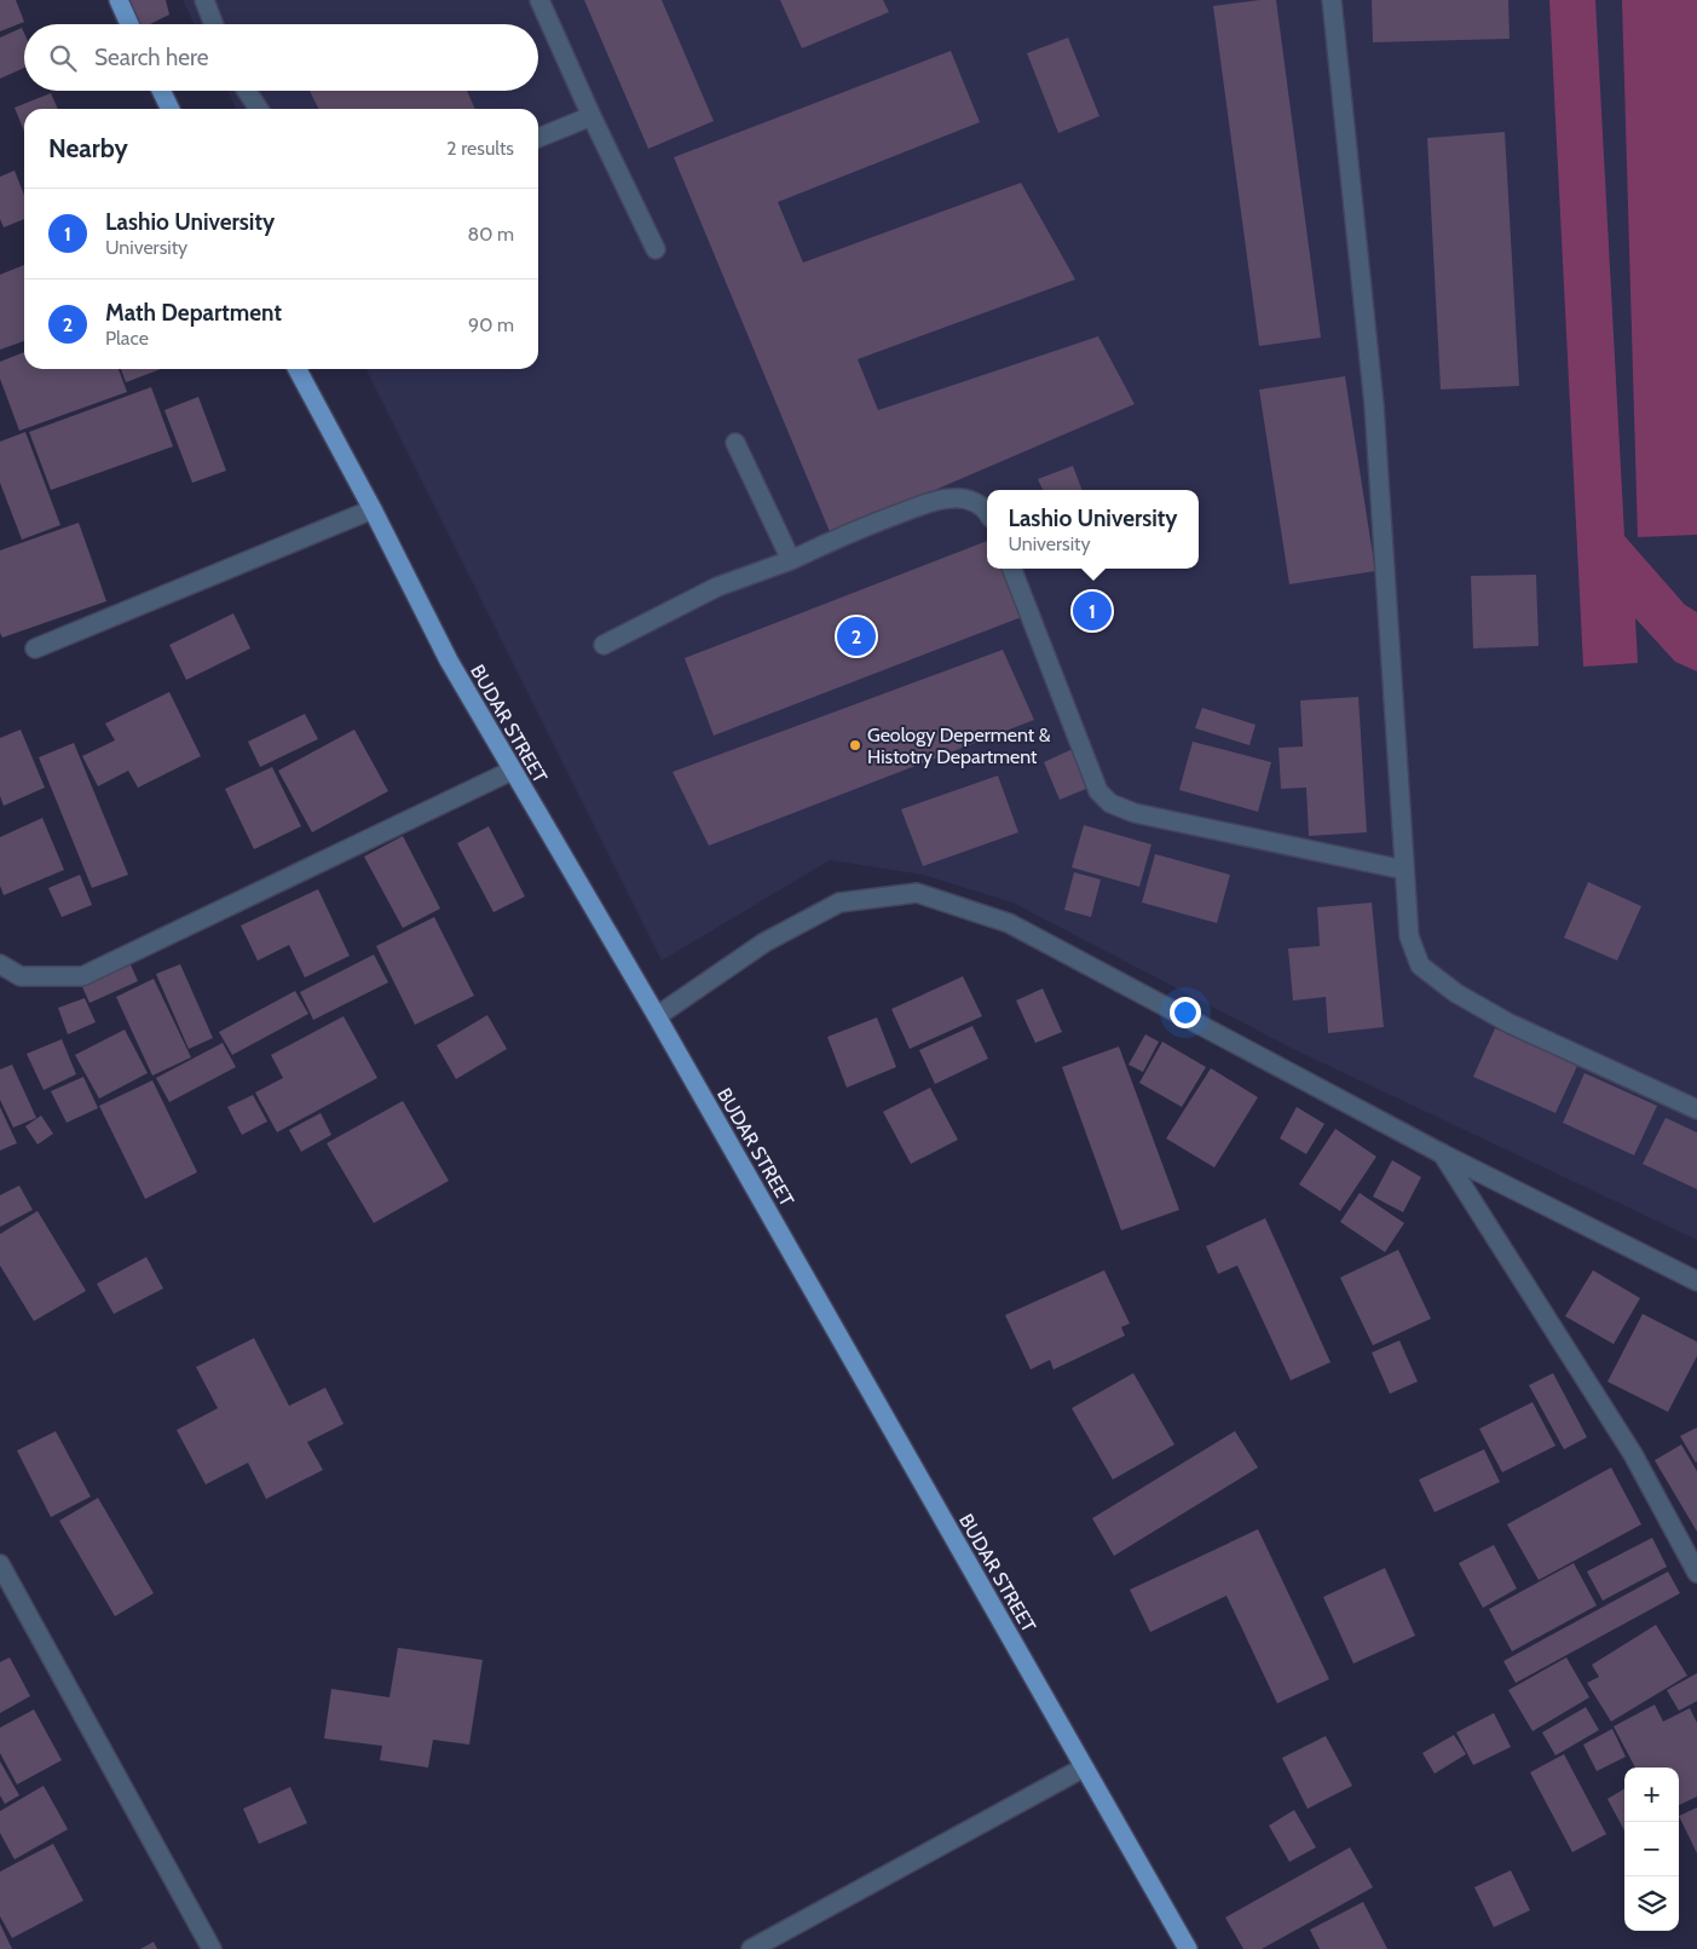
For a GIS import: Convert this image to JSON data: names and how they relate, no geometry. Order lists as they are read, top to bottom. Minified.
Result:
{"streets":{"main road":["BUDAR STREET"]},"places":["Geology Deperment & Histotry Department"],"page":{"search":"Search here","heading":["Nearby","2 results"],"list":[{"mark":"1","name":"Lashio University","note":"University","value":"80 m"},{"mark":"2","name":"Math Department","note":"Place","value":"90 m"}],"popup":["Lashio University","University"],"pins":["1","2"],"map_buttons":["+","−"]}}
